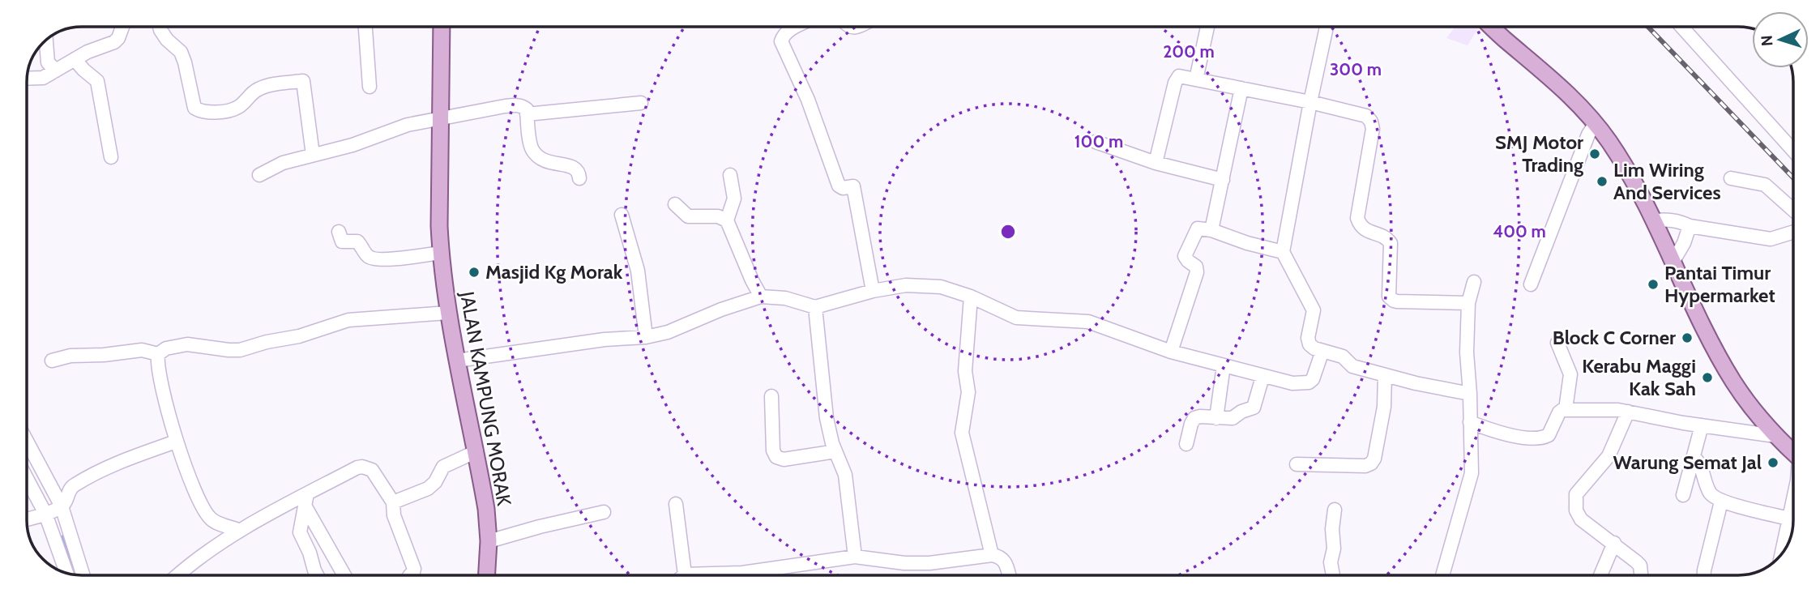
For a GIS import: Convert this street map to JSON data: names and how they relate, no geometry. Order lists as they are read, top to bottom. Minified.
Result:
{"streets":{"main road":["JALAN KAMPUNG MORAK"]},"places":["SMJ Motor Trading","Lim Wiring And Services","Masjid Kg Morak","Pantai Timur Hypermarket","Block C Corner","Kerabu Maggi Kak Sah","Warung Semat Jal"],"north":"left","rings":["200 m","300 m","100 m","400 m"]}
